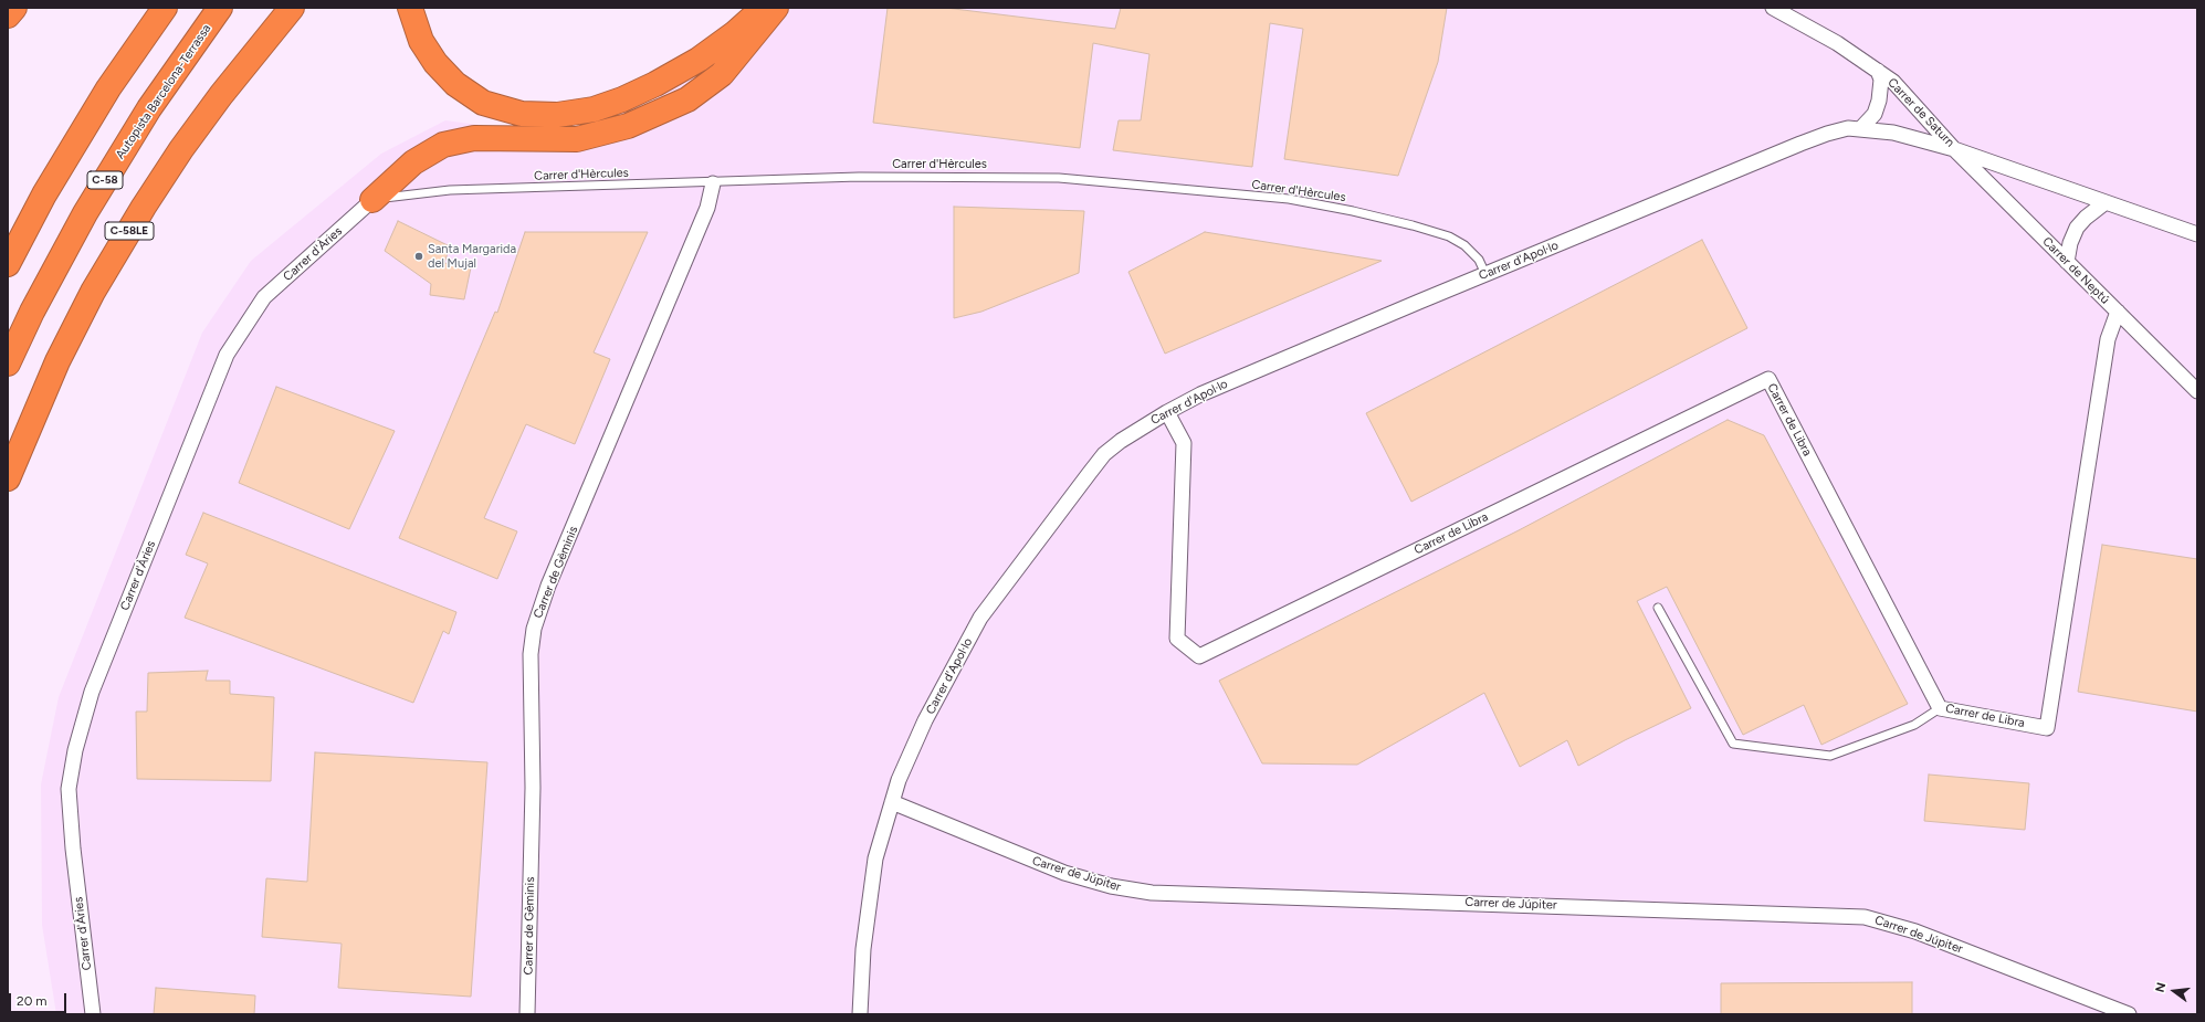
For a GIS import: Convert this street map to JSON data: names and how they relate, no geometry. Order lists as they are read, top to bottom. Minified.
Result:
{"streets":{"highway":["Autopista Barcelona-Terrassa","C-58","C-58LE"],"street":["Carrer de Saturn","Carrer d'Àries","Carrer d'Apol·lo","Carrer de Neptú","Carrer de Libra","Carrer de Gèminis","Carrer de Júpiter"],"lane":["Carrer d'Hèrcules"]},"crossings":[["Carrer de Saturn","Carrer d'Apol·lo"],["Carrer de Saturn","Carrer de Neptú"],["Carrer d'Hèrcules","Carrer d'Àries"],["Carrer d'Hèrcules","Carrer d'Apol·lo"],["Carrer d'Hèrcules","Carrer de Gèminis"],["Carrer d'Apol·lo","Carrer de Neptú"],["Carrer d'Apol·lo","Carrer de Libra"],["Carrer d'Apol·lo","Carrer de Júpiter"],["Carrer de Neptú","Carrer de Libra"]],"places":["Santa Margarida del Mujal"],"scale_bar":"20 m","north":"left"}
